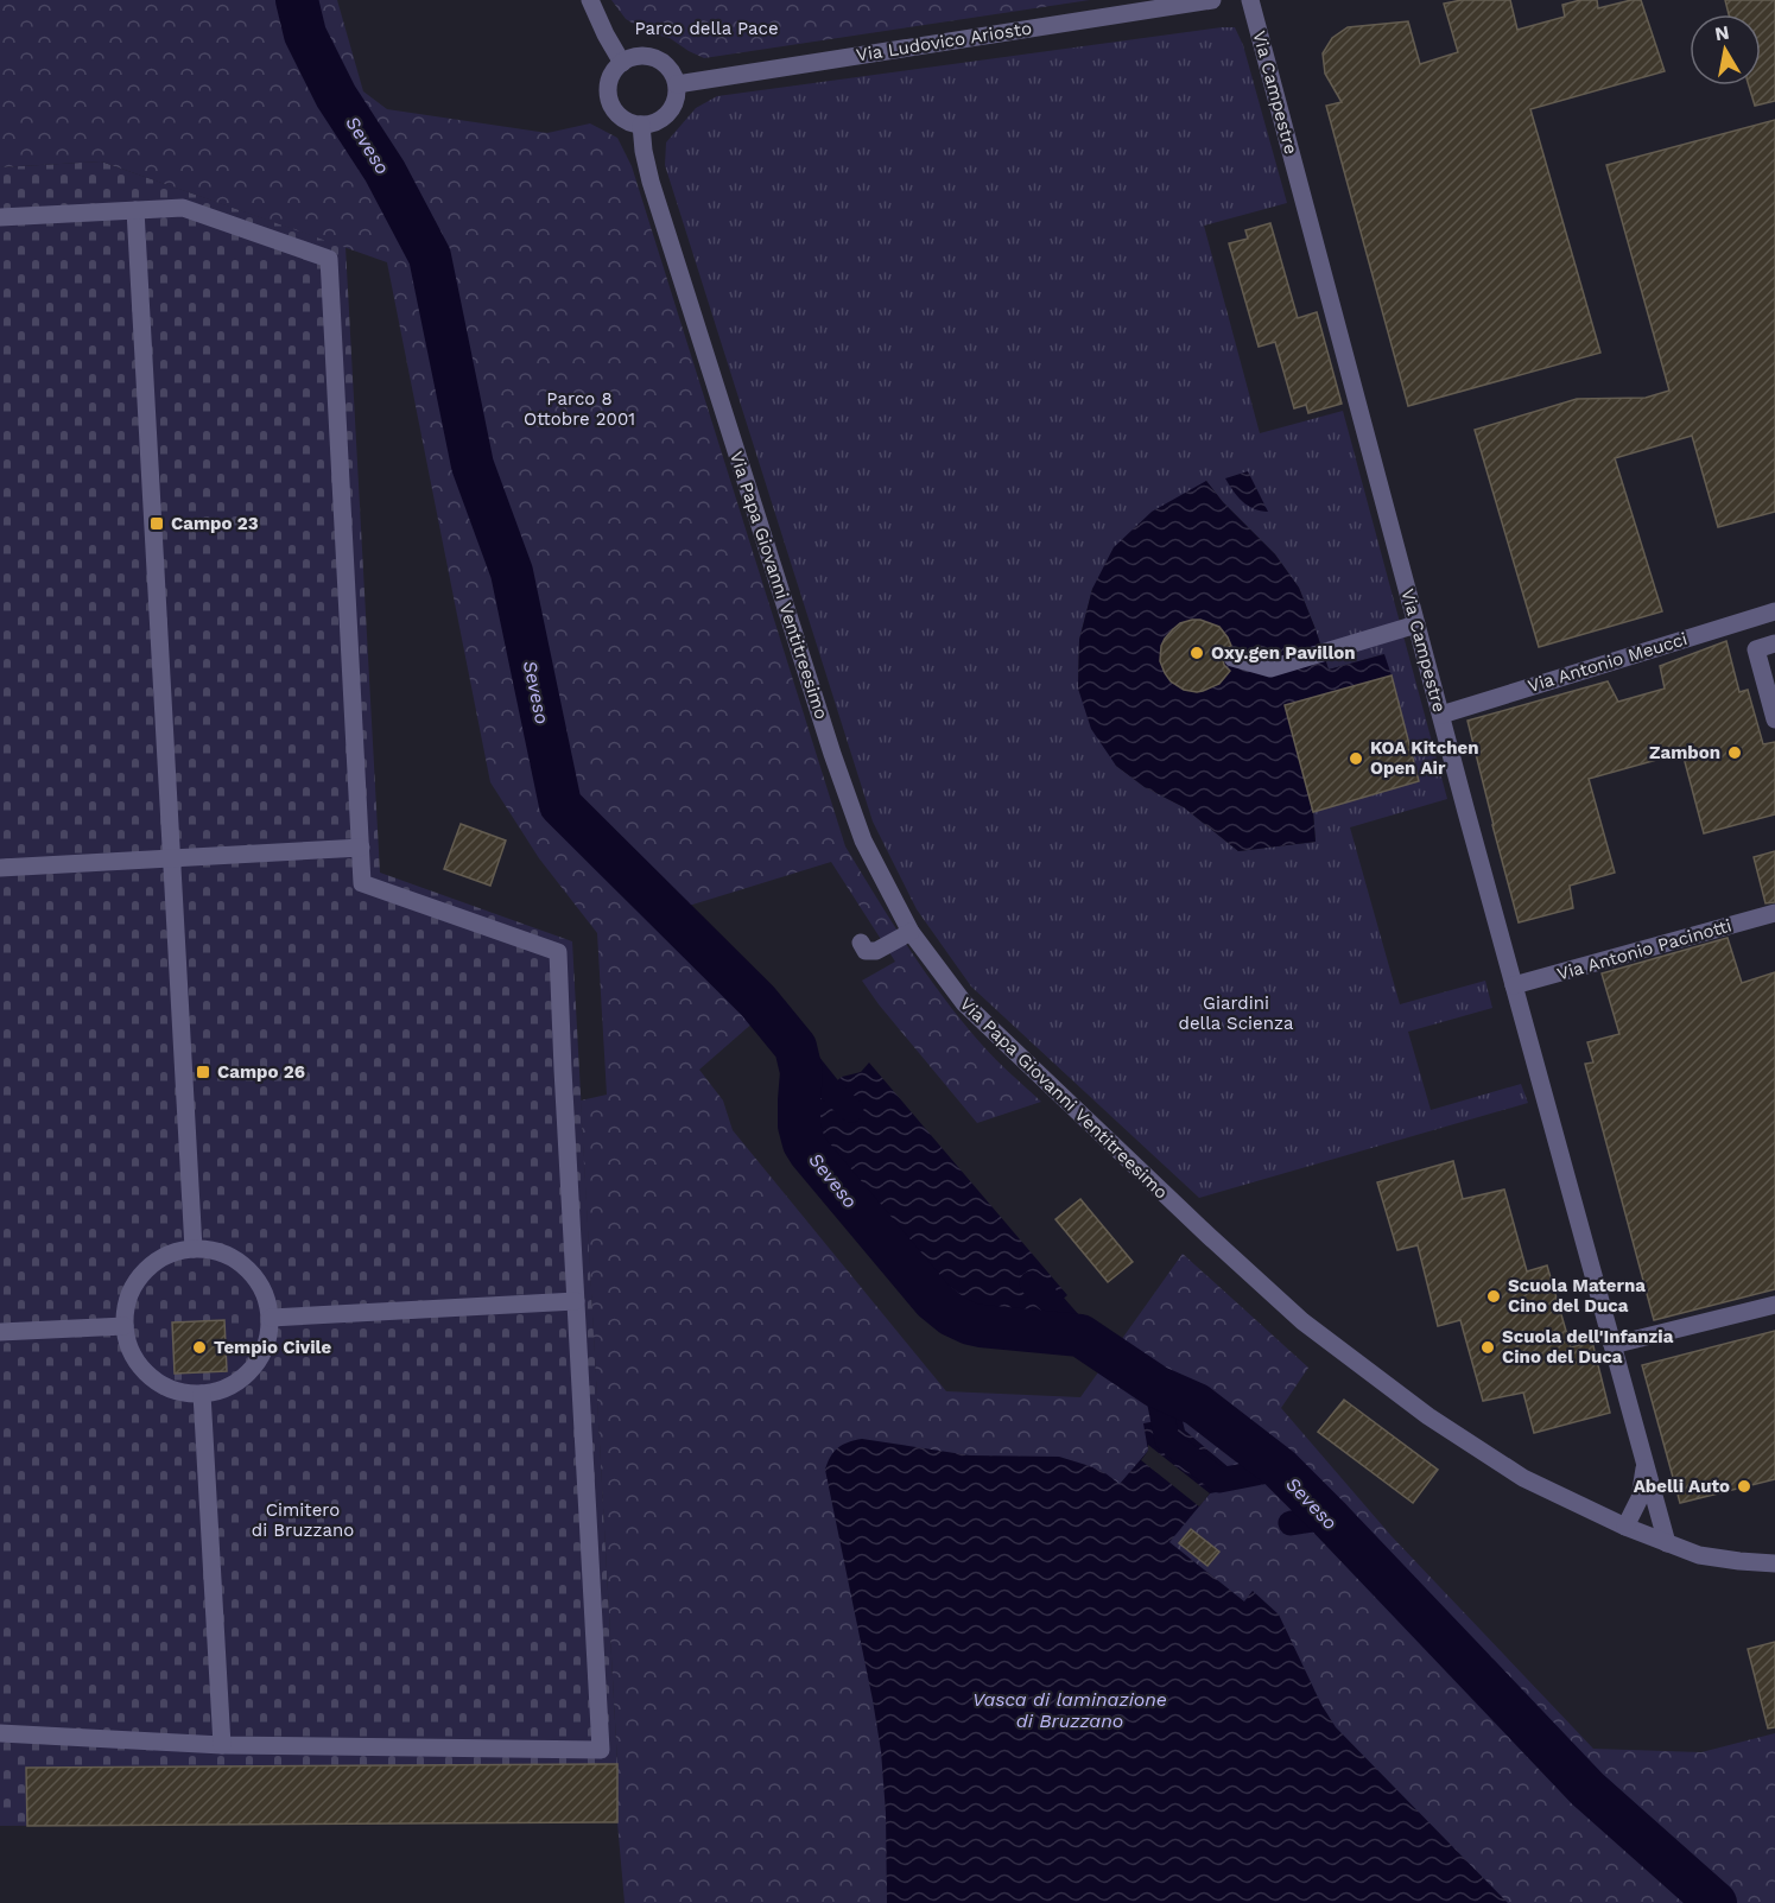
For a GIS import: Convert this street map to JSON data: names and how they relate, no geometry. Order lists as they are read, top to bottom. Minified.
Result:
{"streets":{"street":["Via Ludovico Ariosto","Via Campestre","Via Papa Giovanni Ventitreesimo","Via Antonio Meucci","Via Antonio Pacinotti"]},"crossings":[["Via Ludovico Ariosto","Via Papa Giovanni Ventitreesimo"],["Via Campestre","Via Papa Giovanni Ventitreesimo"],["Via Campestre","Via Antonio Meucci"],["Via Campestre","Via Antonio Pacinotti"]],"water":["Seveso","Vasca di laminazione di Bruzzano"],"parks":["Parco della Pace","Parco 8 Ottobre 2001","Giardini della Scienza","Cimitero di Bruzzano"],"places":{"transit":["Campo 23","Campo 26"],"other":["Oxy.gen Pavillon","Zambon","KOA Kitchen Open Air","Scuola Materna Cino del Duca","Tempio Civile","Scuola dell'Infanzia Cino del Duca","Abelli Auto"]},"north":"top"}
